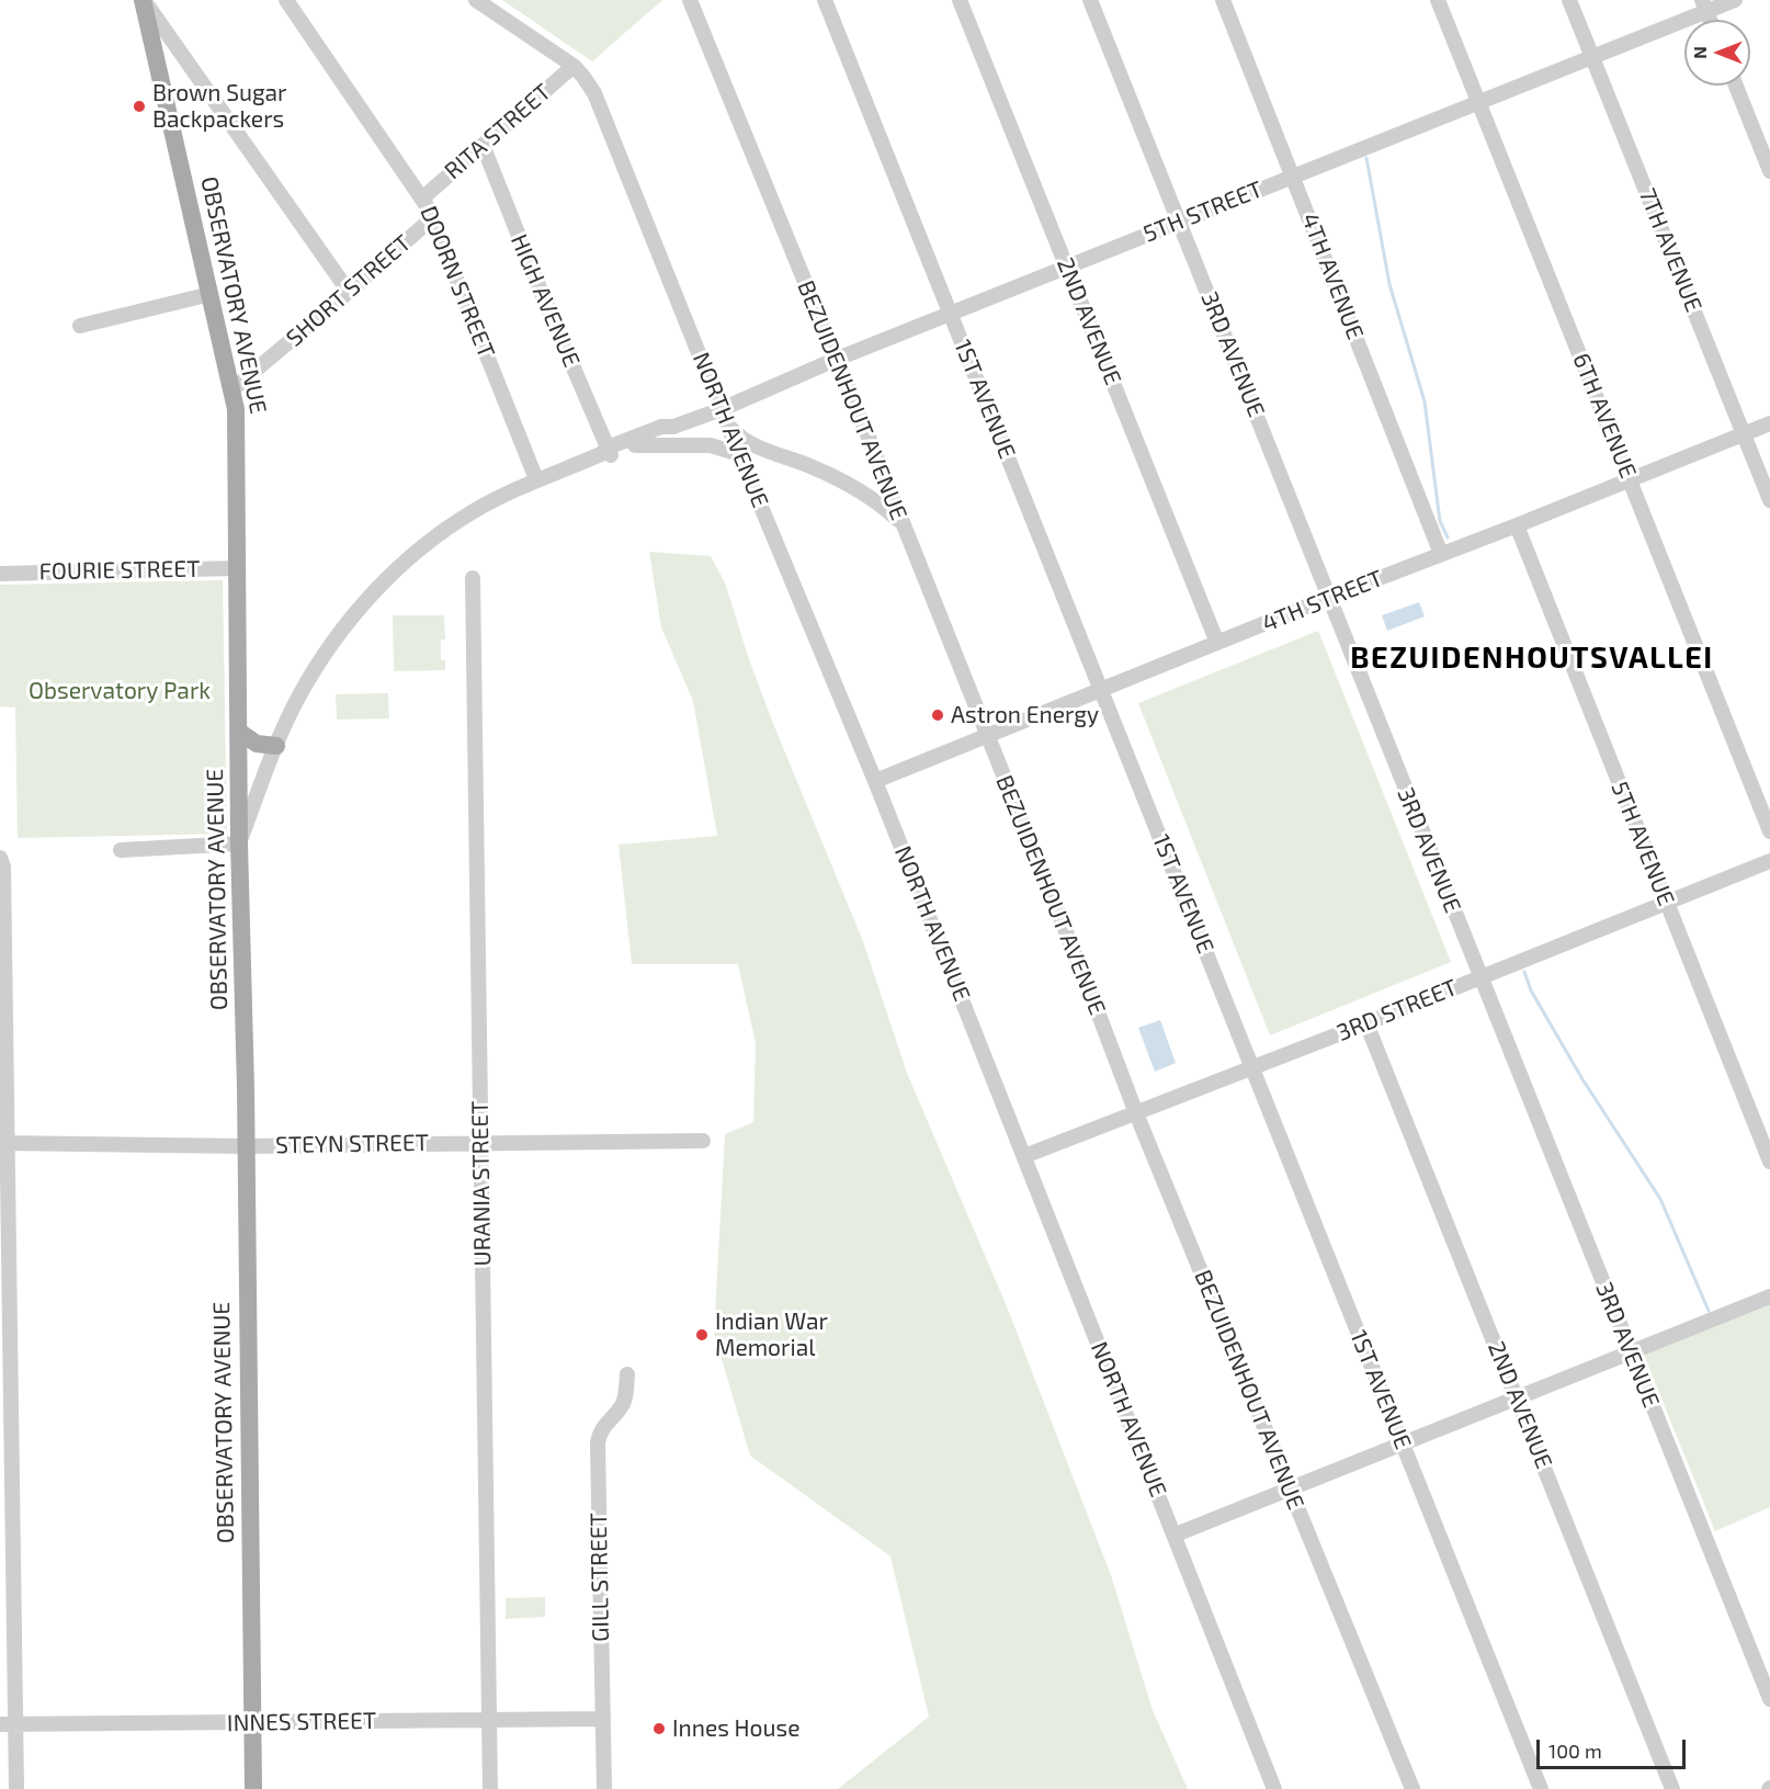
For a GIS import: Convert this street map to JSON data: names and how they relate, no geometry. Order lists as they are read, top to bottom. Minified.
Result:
{"streets":{"main road":["OBSERVATORY AVENUE"],"street":["RITA STREET","5TH STREET","7TH AVENUE","4TH AVENUE","DOORN STREET","SHORT STREET","HIGH AVENUE","2ND AVENUE","3RD AVENUE","1ST AVENUE","BEZUIDENHOUT AVENUE","6TH AVENUE","NORTH AVENUE","FOURIE STREET","4TH STREET","5TH AVENUE","3RD STREET","STEYN STREET","URANIA STREET","GILL STREET","INNES STREET"]},"crossings":[["RITA STREET","DOORN STREET"],["RITA STREET","HIGH AVENUE"],["RITA STREET","NORTH AVENUE"],["5TH STREET","7TH AVENUE"],["5TH STREET","4TH AVENUE"],["5TH STREET","HIGH AVENUE"],["5TH STREET","2ND AVENUE"],["5TH STREET","3RD AVENUE"],["5TH STREET","1ST AVENUE"],["5TH STREET","BEZUIDENHOUT AVENUE"],["5TH STREET","6TH AVENUE"],["5TH STREET","NORTH AVENUE"],["7TH AVENUE","4TH STREET"],["4TH AVENUE","4TH STREET"],["DOORN STREET","SHORT STREET"],["SHORT STREET","OBSERVATORY AVENUE"],["OBSERVATORY AVENUE","FOURIE STREET"],["OBSERVATORY AVENUE","STEYN STREET"],["OBSERVATORY AVENUE","INNES STREET"],["2ND AVENUE","4TH STREET"],["2ND AVENUE","3RD STREET"],["3RD AVENUE","4TH STREET"],["3RD AVENUE","3RD STREET"],["1ST AVENUE","4TH STREET"],["1ST AVENUE","3RD STREET"],["BEZUIDENHOUT AVENUE","4TH STREET"],["BEZUIDENHOUT AVENUE","3RD STREET"],["6TH AVENUE","4TH STREET"],["NORTH AVENUE","4TH STREET"],["NORTH AVENUE","3RD STREET"],["4TH STREET","5TH AVENUE"],["5TH AVENUE","3RD STREET"],["STEYN STREET","URANIA STREET"],["URANIA STREET","INNES STREET"],["GILL STREET","INNES STREET"]],"districts":["BEZUIDENHOUTSVALLEI"],"parks":["Observatory Park"],"places":["Brown Sugar Backpackers","Astron Energy","Indian War Memorial","Innes House"],"scale_bar":"100 m","north":"left"}
